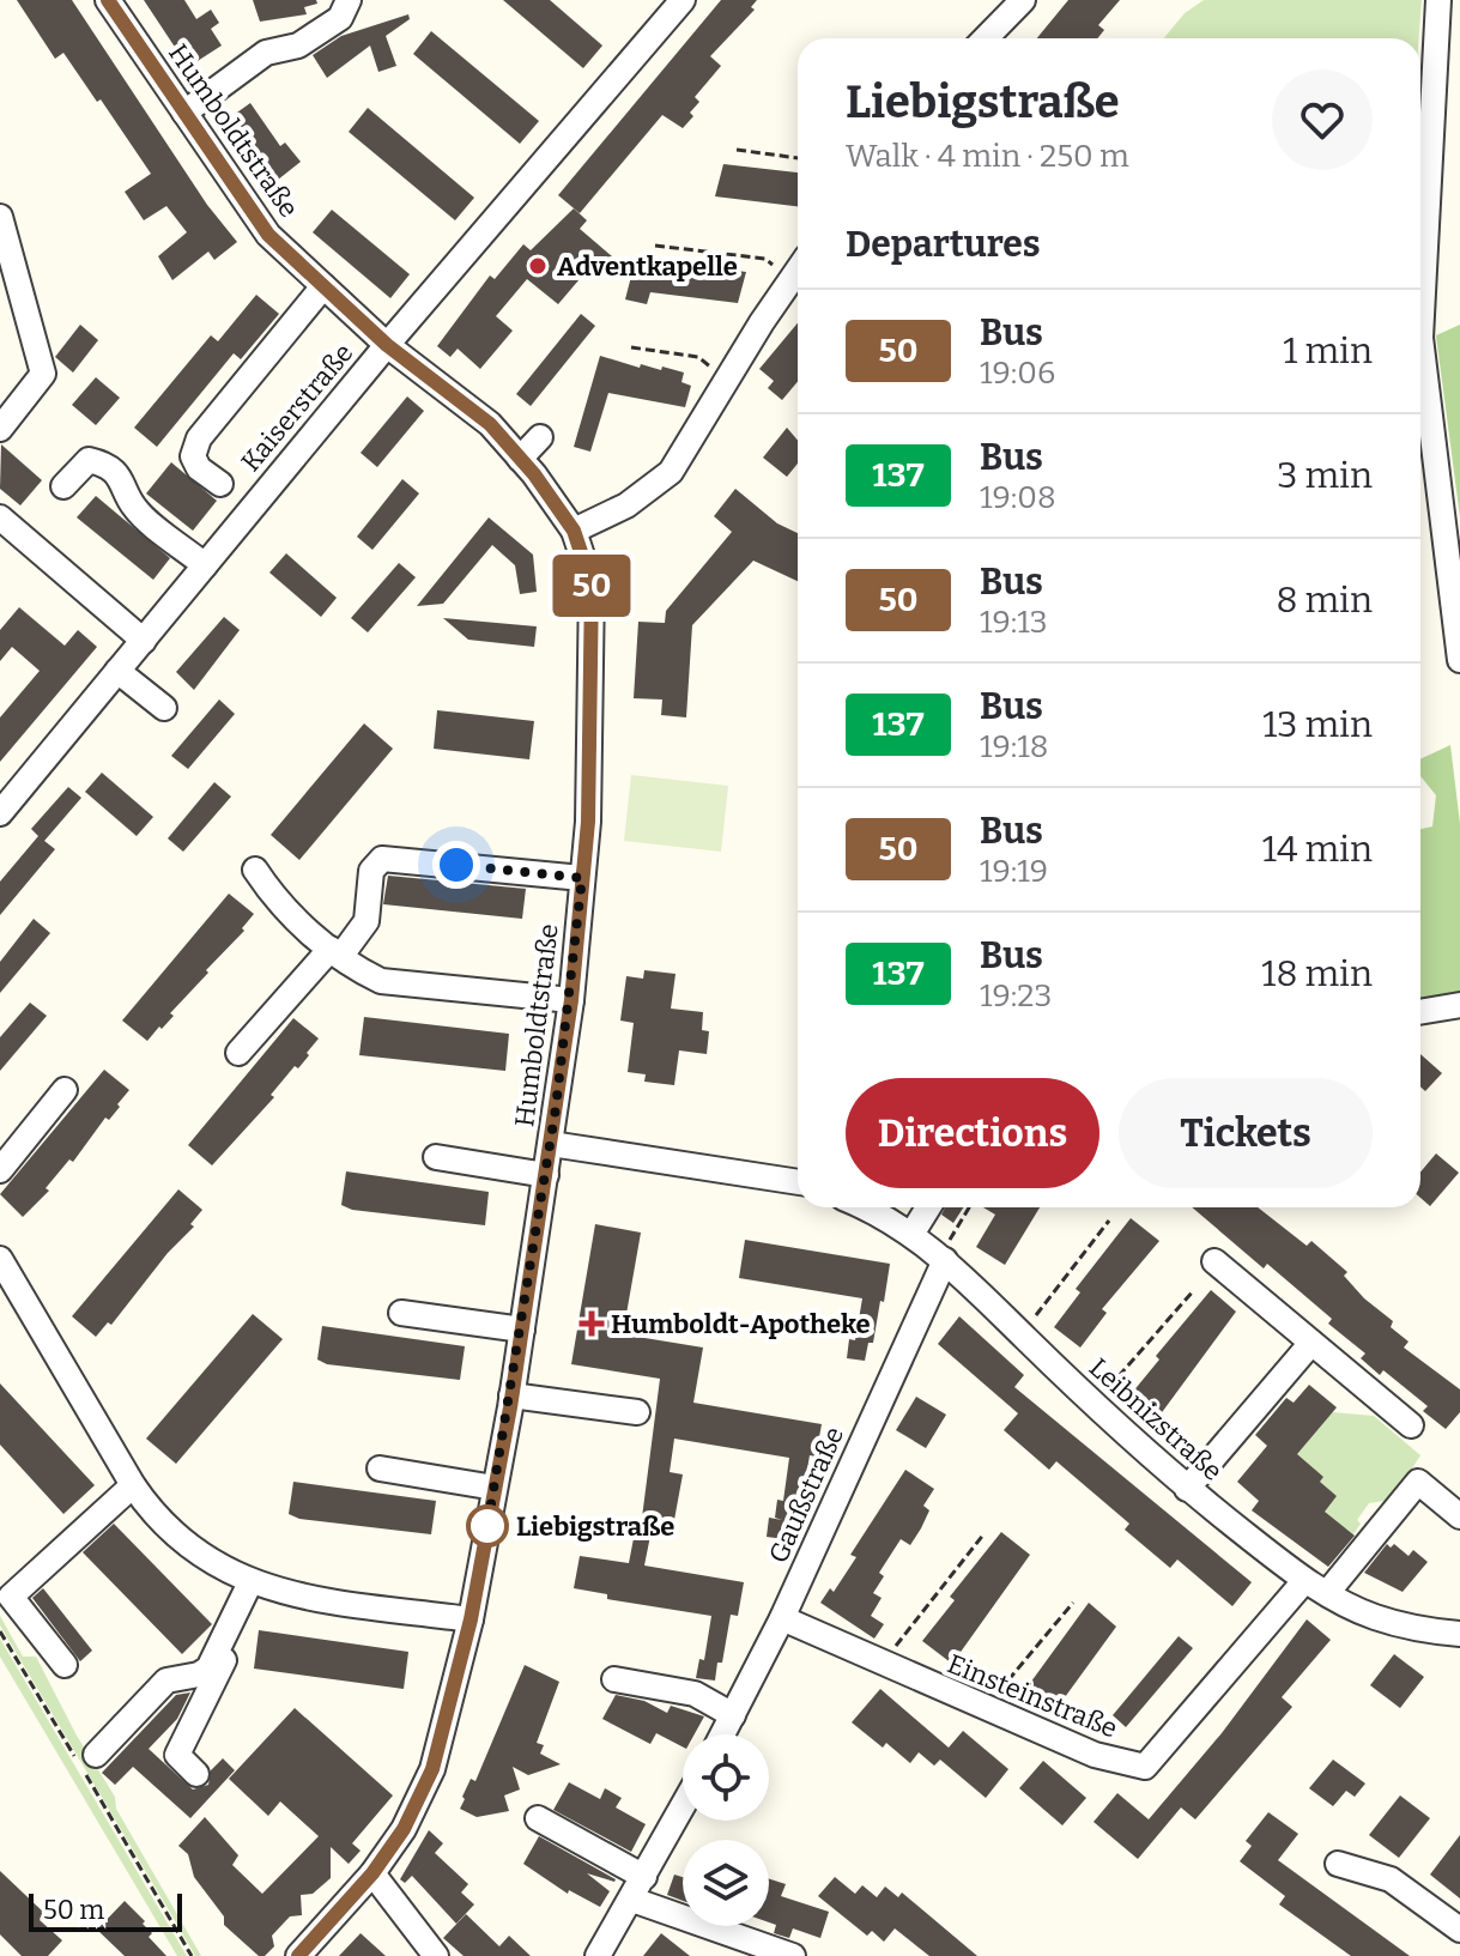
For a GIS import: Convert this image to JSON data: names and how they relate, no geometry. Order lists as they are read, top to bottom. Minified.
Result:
{"streets":{"street":["Humboldtstraße","Kaiserstraße","Leibnizstraße","Gaußstraße","Einsteinstraße"]},"crossings":[["Humboldtstraße","Kaiserstraße"],["Leibnizstraße","Gaußstraße"],["Leibnizstraße","Einsteinstraße"],["Gaußstraße","Einsteinstraße"]],"places":{"other":["Adventkapelle","Liebigstraße"],"health":["Humboldt-Apotheke"]},"lines":["bus line 50"],"scale_bar":"50 m","page":{"on_map":"50","heading":[["Liebigstraße","Walk · 4 min · 250 m"],"Departures"],"list":[{"mark":"50","name":"Bus","note":"19:06","value":"1 min"},{"mark":"137","name":"Bus","note":"19:08","value":"3 min"},{"mark":"50","name":"Bus","note":"19:13","value":"8 min"},{"mark":"137","name":"Bus","note":"19:18","value":"13 min"},{"mark":"50","name":"Bus","note":"19:19","value":"14 min"},{"mark":"137","name":"Bus","note":"19:23","value":"18 min"}],"buttons":["Directions","Tickets"],"scale":"50 m"}}
